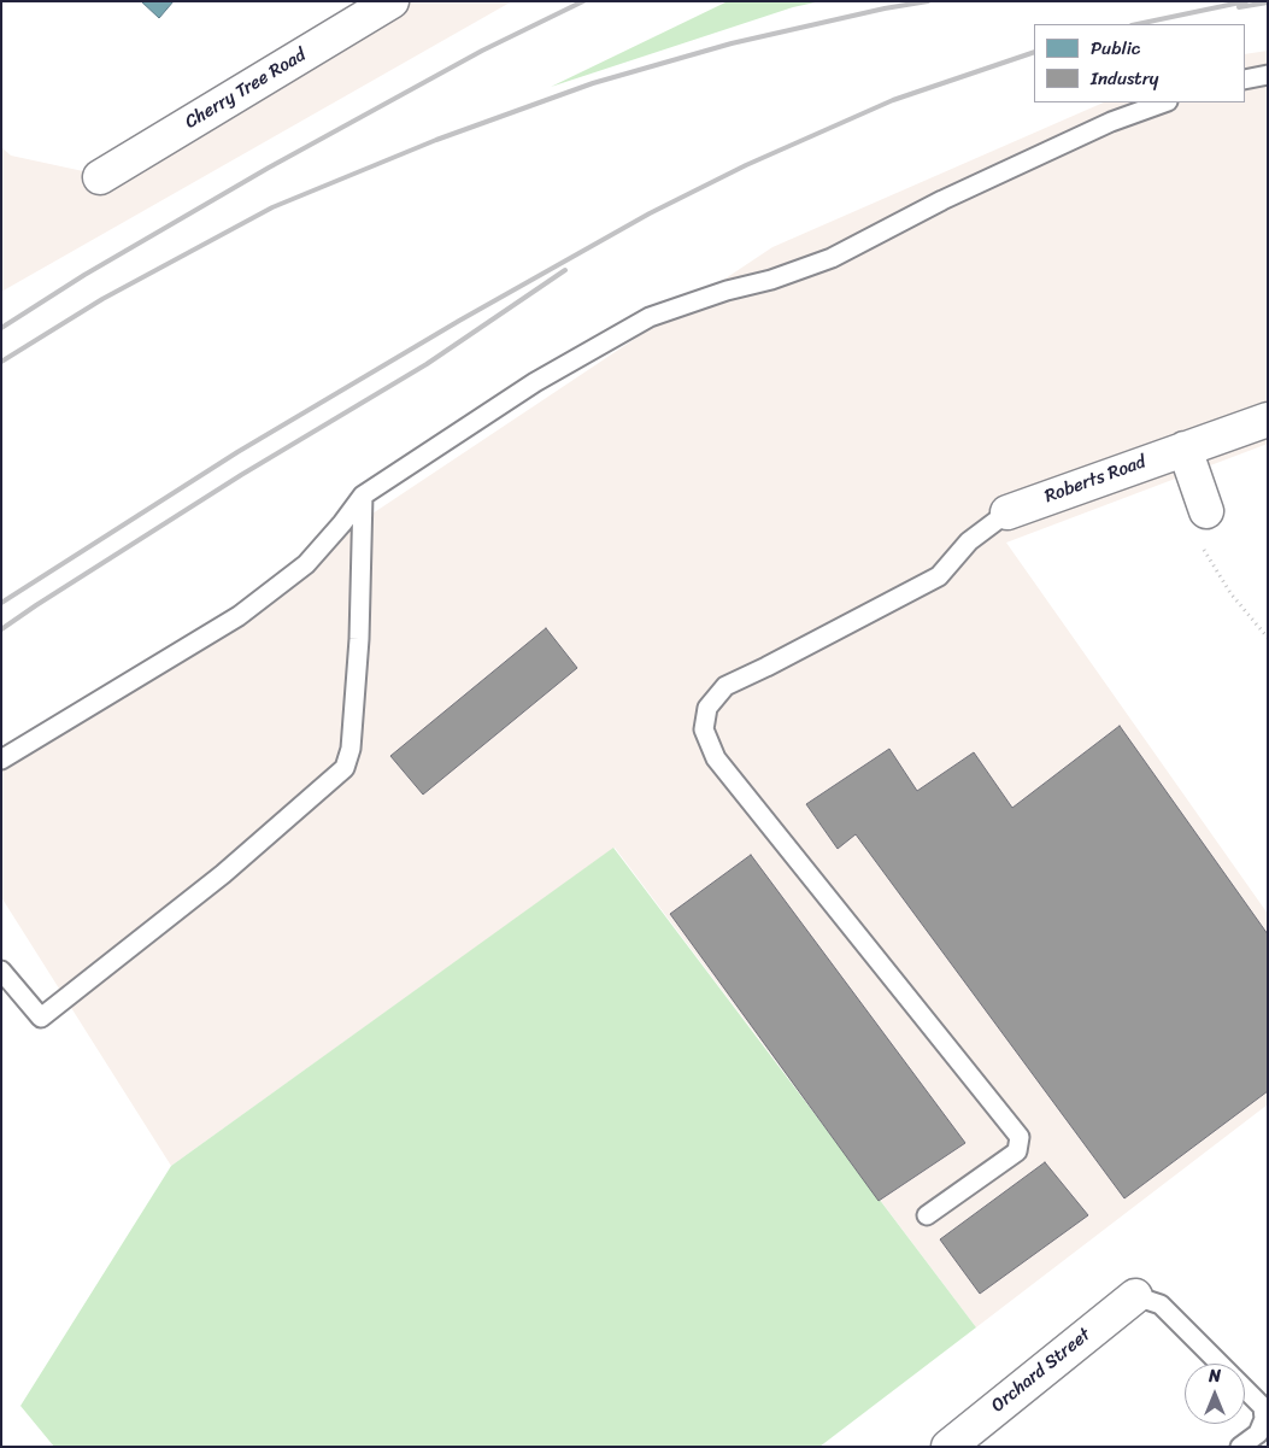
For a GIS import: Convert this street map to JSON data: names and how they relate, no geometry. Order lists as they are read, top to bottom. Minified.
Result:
{"streets":{"street":["Cherry Tree Road","Roberts Road","Orchard Street"]},"legend":["Public","Industry"],"north":"top"}
